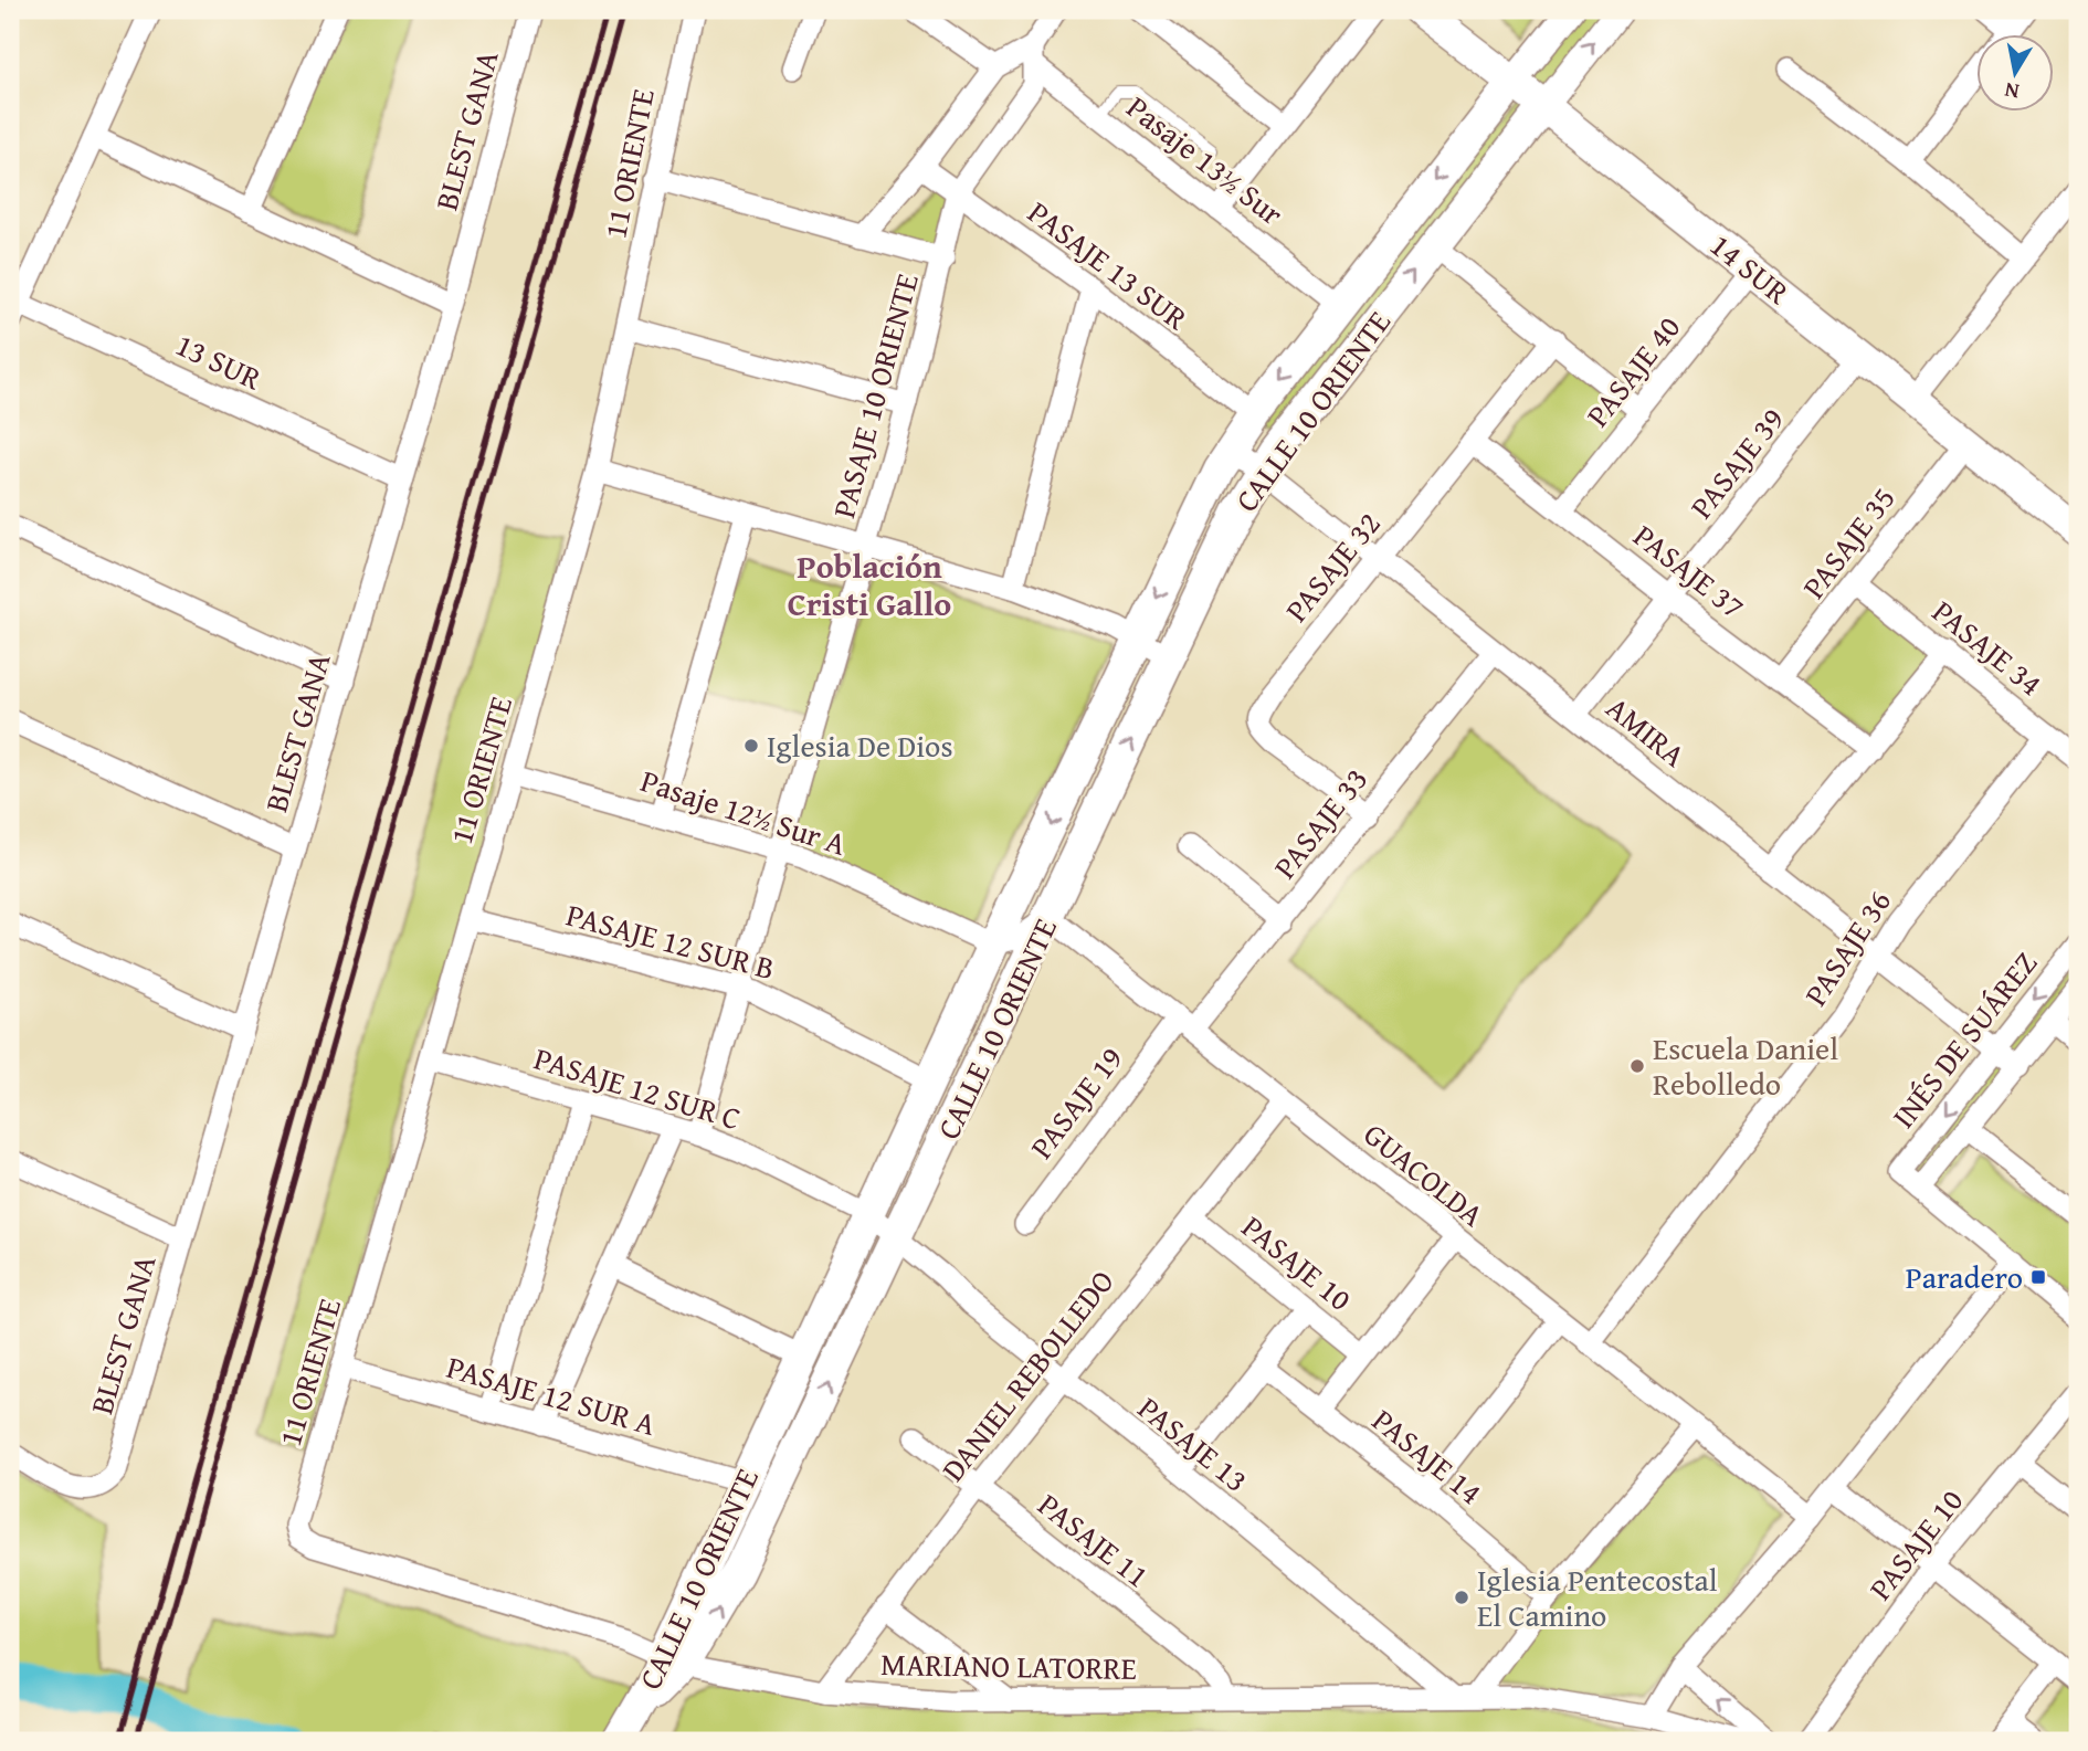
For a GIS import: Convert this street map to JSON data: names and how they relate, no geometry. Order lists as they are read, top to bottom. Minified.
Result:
{"streets":{"main road":["14 SUR","CALLE 10 ORIENTE"],"street":["BLEST GANA","Pasaje 13½ Sur","11 ORIENTE","PASAJE 13 SUR","13 SUR","PASAJE 40","PASAJE 10 ORIENTE","PASAJE 39","PASAJE 35","PASAJE 32","PASAJE 37","PASAJE 34","AMIRA","Pasaje 12½ Sur A","PASAJE 33","PASAJE 12 SUR B","PASAJE 36","INÉS DE SUÁREZ","PASAJE 12 SUR C","PASAJE 19","GUACOLDA","PASAJE 10","DANIEL REBOLLEDO","PASAJE 12 SUR A","PASAJE 13","PASAJE 14","PASAJE 11","MARIANO LATORRE"]},"crossings":[["BLEST GANA","13 SUR"],["Pasaje 13½ Sur","PASAJE 10 ORIENTE"],["Pasaje 13½ Sur","CALLE 10 ORIENTE"],["11 ORIENTE","Pasaje 12½ Sur A"],["11 ORIENTE","PASAJE 12 SUR B"],["11 ORIENTE","PASAJE 12 SUR C"],["11 ORIENTE","PASAJE 12 SUR A"],["11 ORIENTE","MARIANO LATORRE"],["PASAJE 13 SUR","PASAJE 10 ORIENTE"],["PASAJE 13 SUR","CALLE 10 ORIENTE"],["14 SUR","PASAJE 40"],["14 SUR","CALLE 10 ORIENTE"],["14 SUR","PASAJE 39"],["14 SUR","PASAJE 35"],["PASAJE 40","PASAJE 37"],["PASAJE 10 ORIENTE","Pasaje 12½ Sur A"],["PASAJE 10 ORIENTE","PASAJE 12 SUR B"],["PASAJE 10 ORIENTE","PASAJE 12 SUR C"],["CALLE 10 ORIENTE","AMIRA"],["CALLE 10 ORIENTE","Pasaje 12½ Sur A"],["CALLE 10 ORIENTE","PASAJE 12 SUR B"],["CALLE 10 ORIENTE","PASAJE 12 SUR C"],["CALLE 10 ORIENTE","GUACOLDA"],["CALLE 10 ORIENTE","PASAJE 12 SUR A"],["CALLE 10 ORIENTE","PASAJE 13"],["CALLE 10 ORIENTE","MARIANO LATORRE"],["PASAJE 39","PASAJE 37"],["PASAJE 39","AMIRA"],["PASAJE 35","PASAJE 37"],["PASAJE 35","PASAJE 34"],["PASAJE 32","PASAJE 37"],["PASAJE 32","AMIRA"],["PASAJE 32","PASAJE 33"],["PASAJE 34","PASAJE 36"],["AMIRA","PASAJE 33"],["AMIRA","PASAJE 36"],["AMIRA","INÉS DE SUÁREZ"],["PASAJE 33","PASAJE 19"],["PASAJE 33","GUACOLDA"],["PASAJE 36","GUACOLDA"],["PASAJE 12 SUR C","PASAJE 13"],["PASAJE 19","GUACOLDA"],["GUACOLDA","DANIEL REBOLLEDO"],["PASAJE 10","DANIEL REBOLLEDO"],["DANIEL REBOLLEDO","PASAJE 13"],["DANIEL REBOLLEDO","PASAJE 11"],["DANIEL REBOLLEDO","MARIANO LATORRE"],["PASAJE 13","MARIANO LATORRE"],["PASAJE 11","MARIANO LATORRE"]],"districts":["Población Cristi Gallo"],"places":{"other":["Iglesia De Dios","Escuela Daniel Rebolledo","Iglesia Pentecostal El Camino"],"transit":["Paradero"]},"north":"bottom"}
